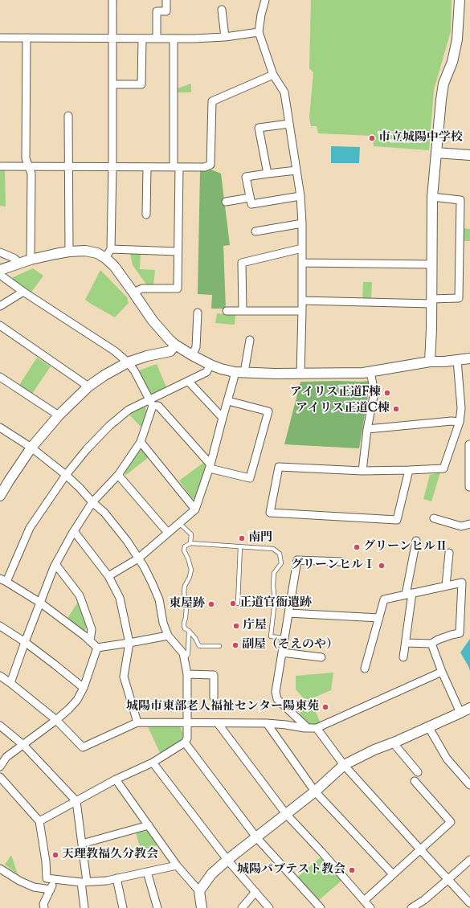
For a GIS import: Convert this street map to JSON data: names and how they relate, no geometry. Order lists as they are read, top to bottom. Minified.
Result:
{"places":["市立城陽中学校","アイリス正道F棟","アイリス正道C棟","南門","グリーンヒルⅡ","グリーンヒルⅠ","正道官衙遺跡","東屋跡","庁屋","副屋（そえのや）","城陽市東部老人福祉センター陽東苑","天理教福久分教会","城陽パブテスト教会"]}
